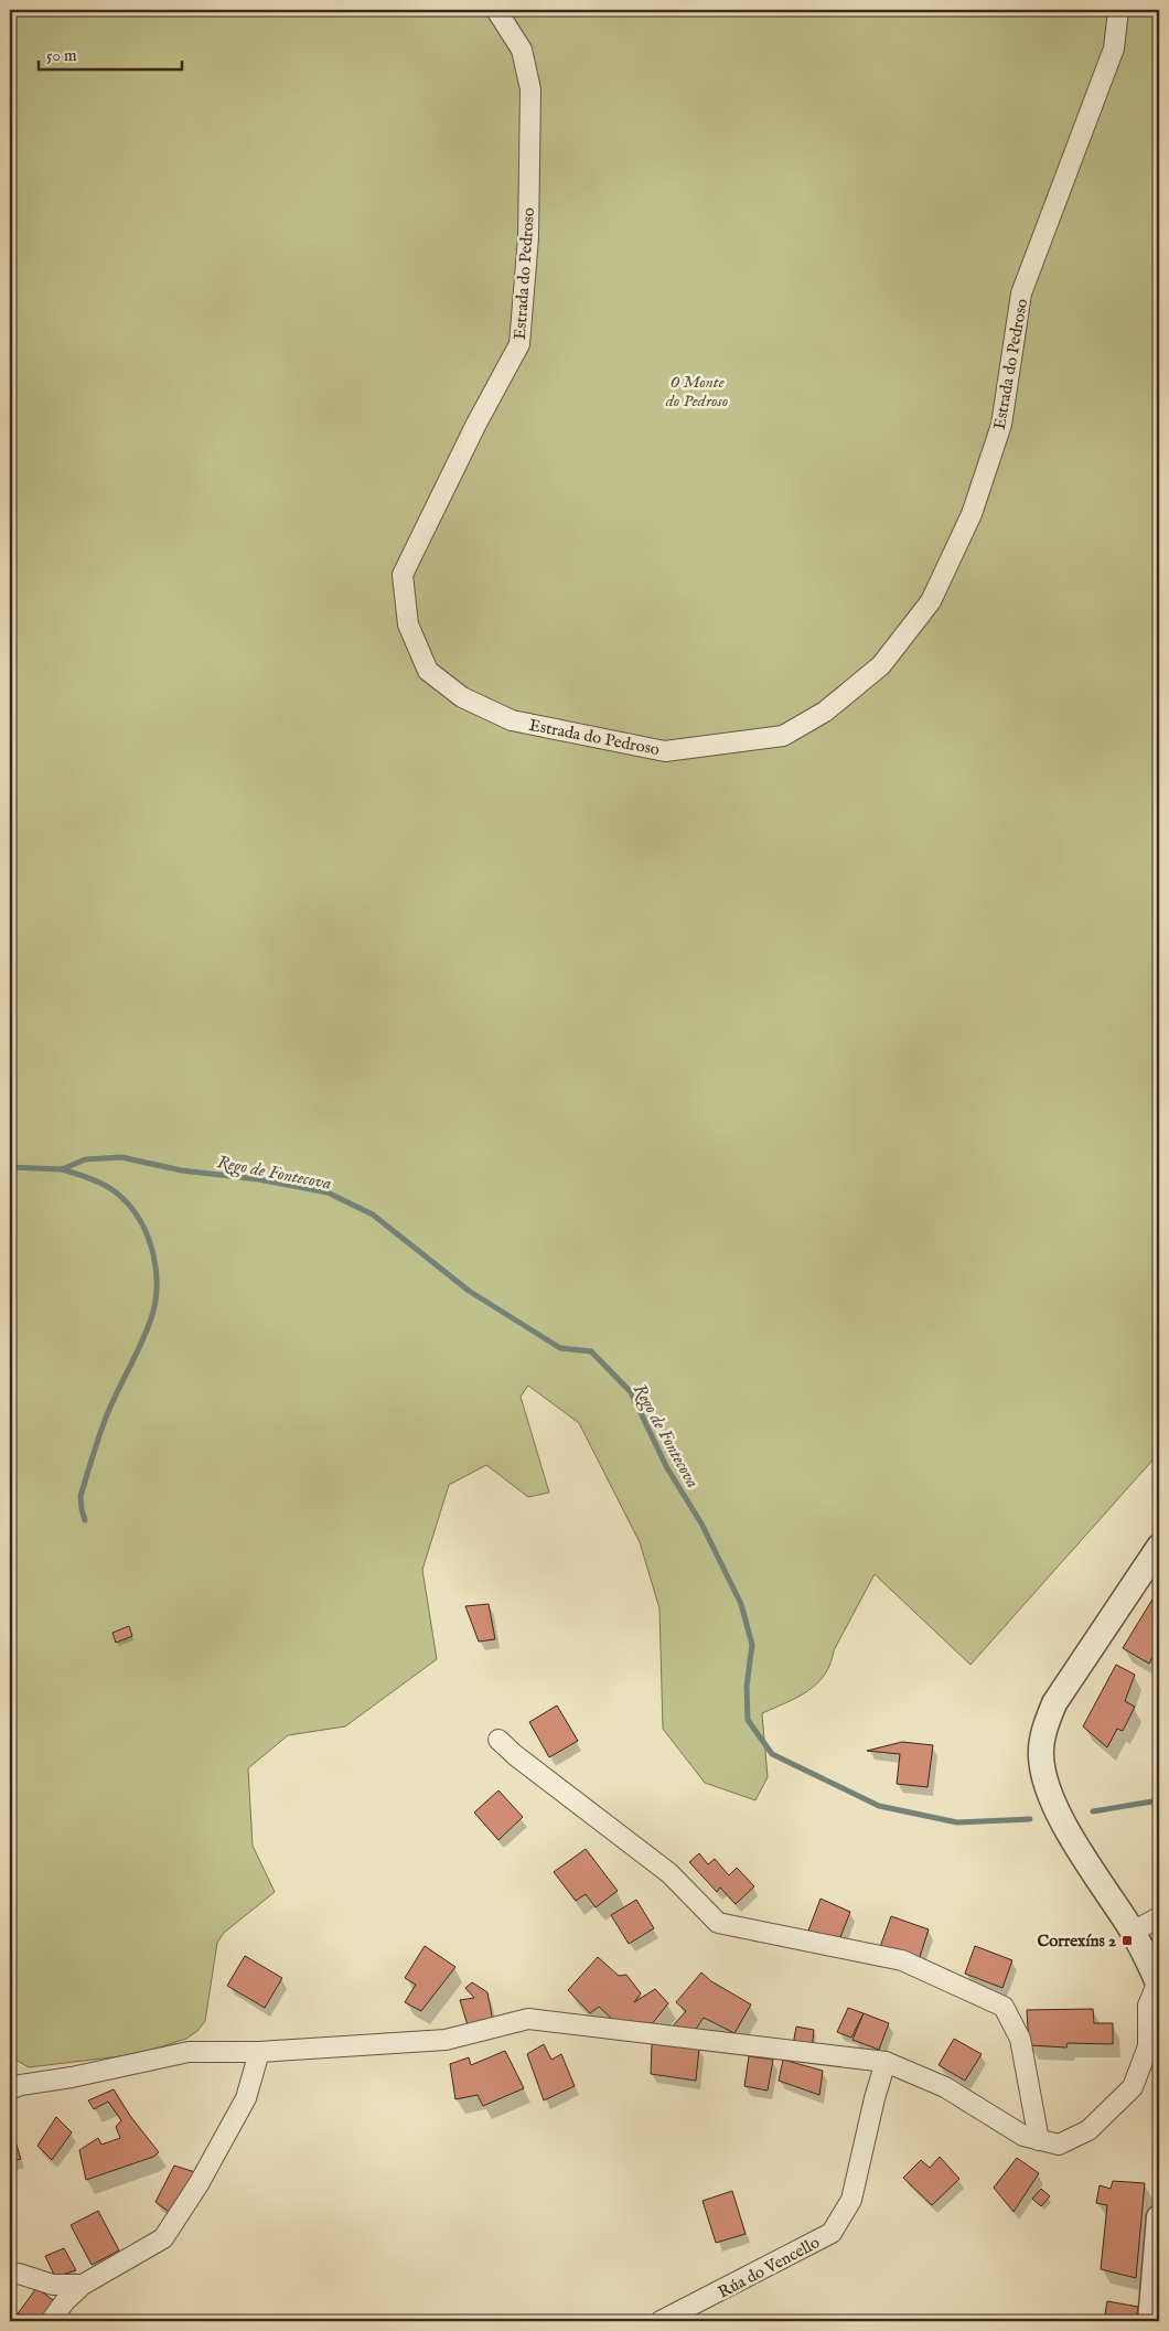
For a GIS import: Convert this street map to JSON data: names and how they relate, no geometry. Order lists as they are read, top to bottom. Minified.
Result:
{"streets":{"street":["Estrada do Pedroso","Rúa do Vencello"]},"water":["Rego de Fontecova"],"parks":["O Monte do Pedroso"],"places":{"transit":["Correxíns 2"]},"scale_bar":"50 m"}
